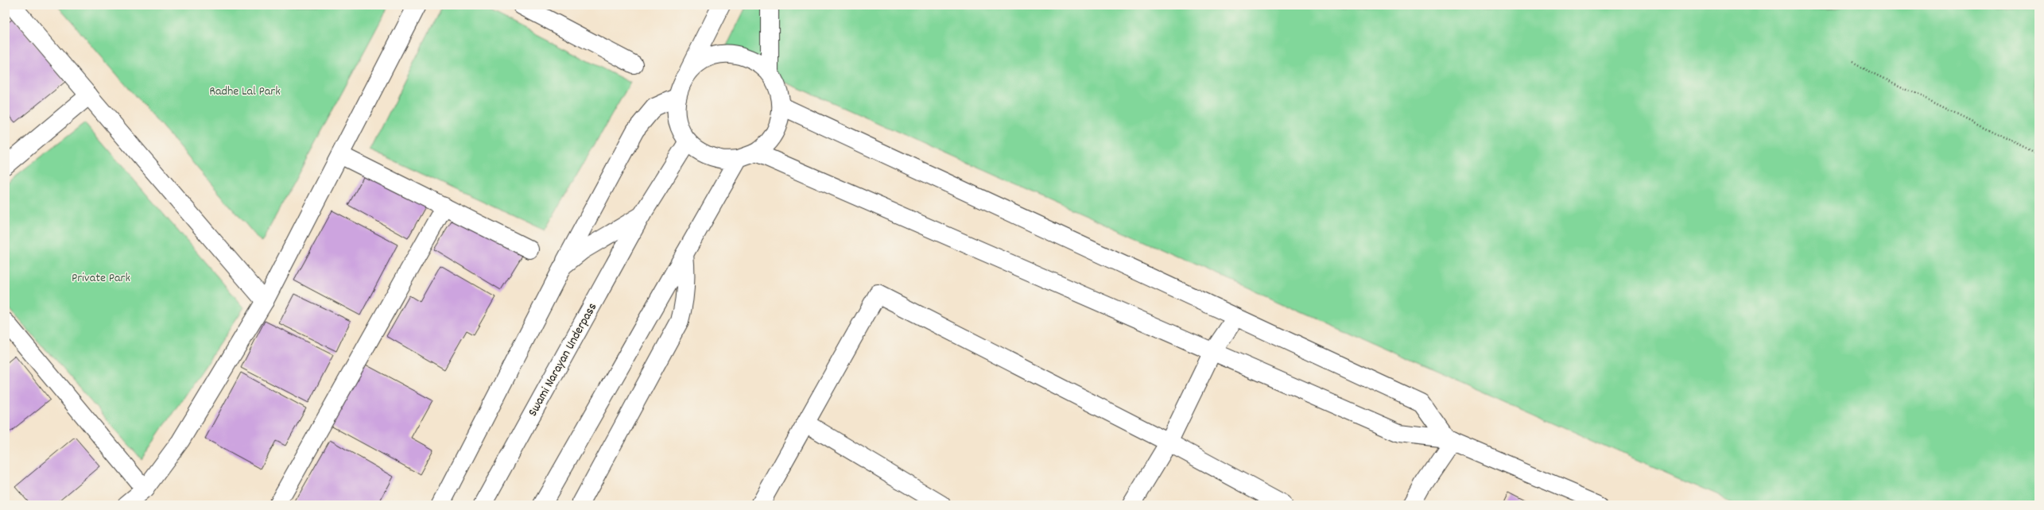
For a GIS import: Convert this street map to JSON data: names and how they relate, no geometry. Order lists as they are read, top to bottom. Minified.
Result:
{"streets":{"street":["Swami Narayan Underpass"]},"parks":["Radhe Lal Park","Private Park"]}
